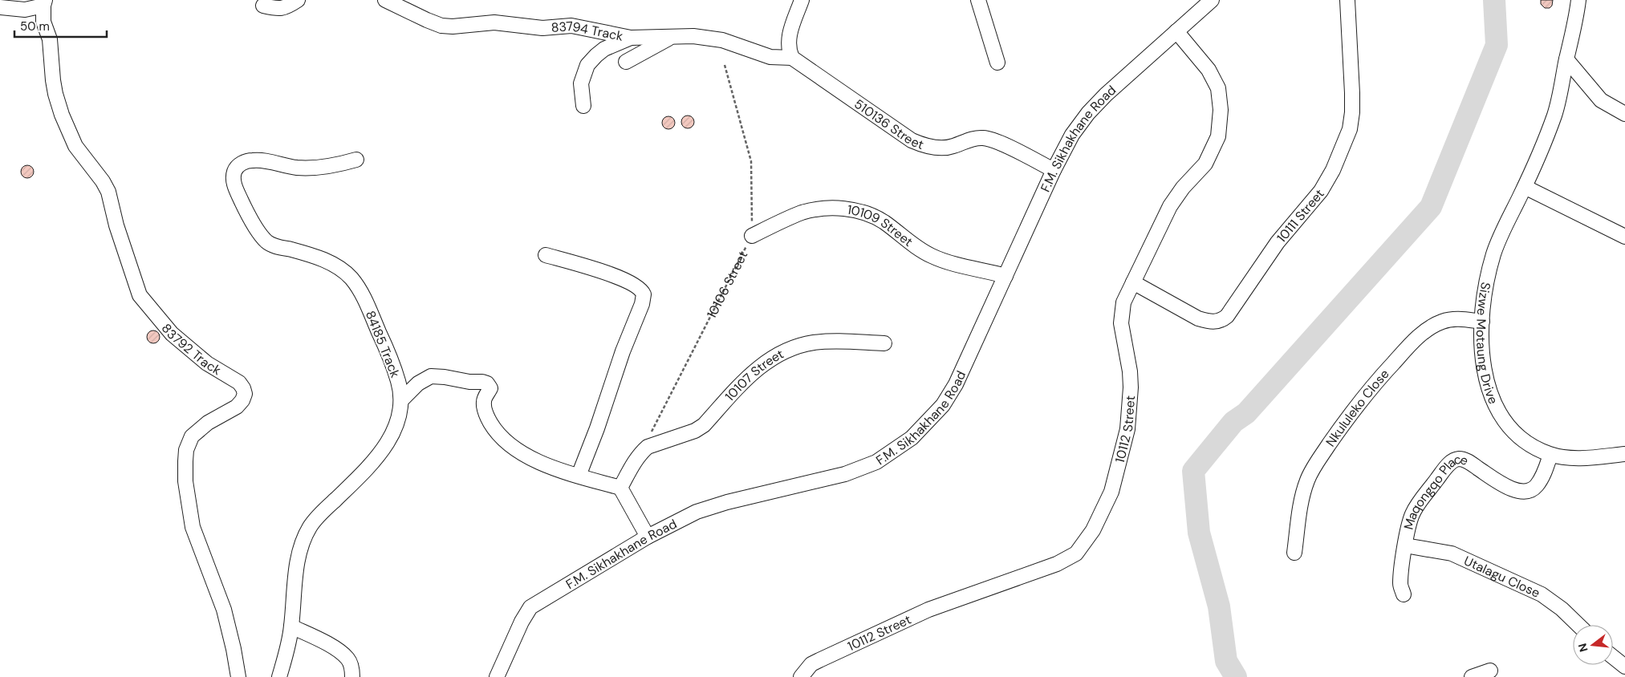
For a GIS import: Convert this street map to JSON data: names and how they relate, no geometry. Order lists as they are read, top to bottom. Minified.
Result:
{"streets":{"street":["83794 Track","510136 Street","F.M. Sikhakhane Road","10111 Street","10109 Street","Sizwe Motaung Drive","84185 Track","83792 Track","10107 Street","Nkululeko Close","10112 Street","Maqongqo Place","Utalagu Close"],"path":["10106 Street"]},"crossings":[["83794 Track","510136 Street"],["510136 Street","F.M. Sikhakhane Road"],["F.M. Sikhakhane Road","10109 Street"],["F.M. Sikhakhane Road","10112 Street"],["10111 Street","10112 Street"],["10109 Street","10106 Street"],["10106 Street","10107 Street"],["Sizwe Motaung Drive","Nkululeko Close"],["Sizwe Motaung Drive","Maqongqo Place"],["Maqongqo Place","Utalagu Close"]],"scale_bar":"50 m","north":"left"}
